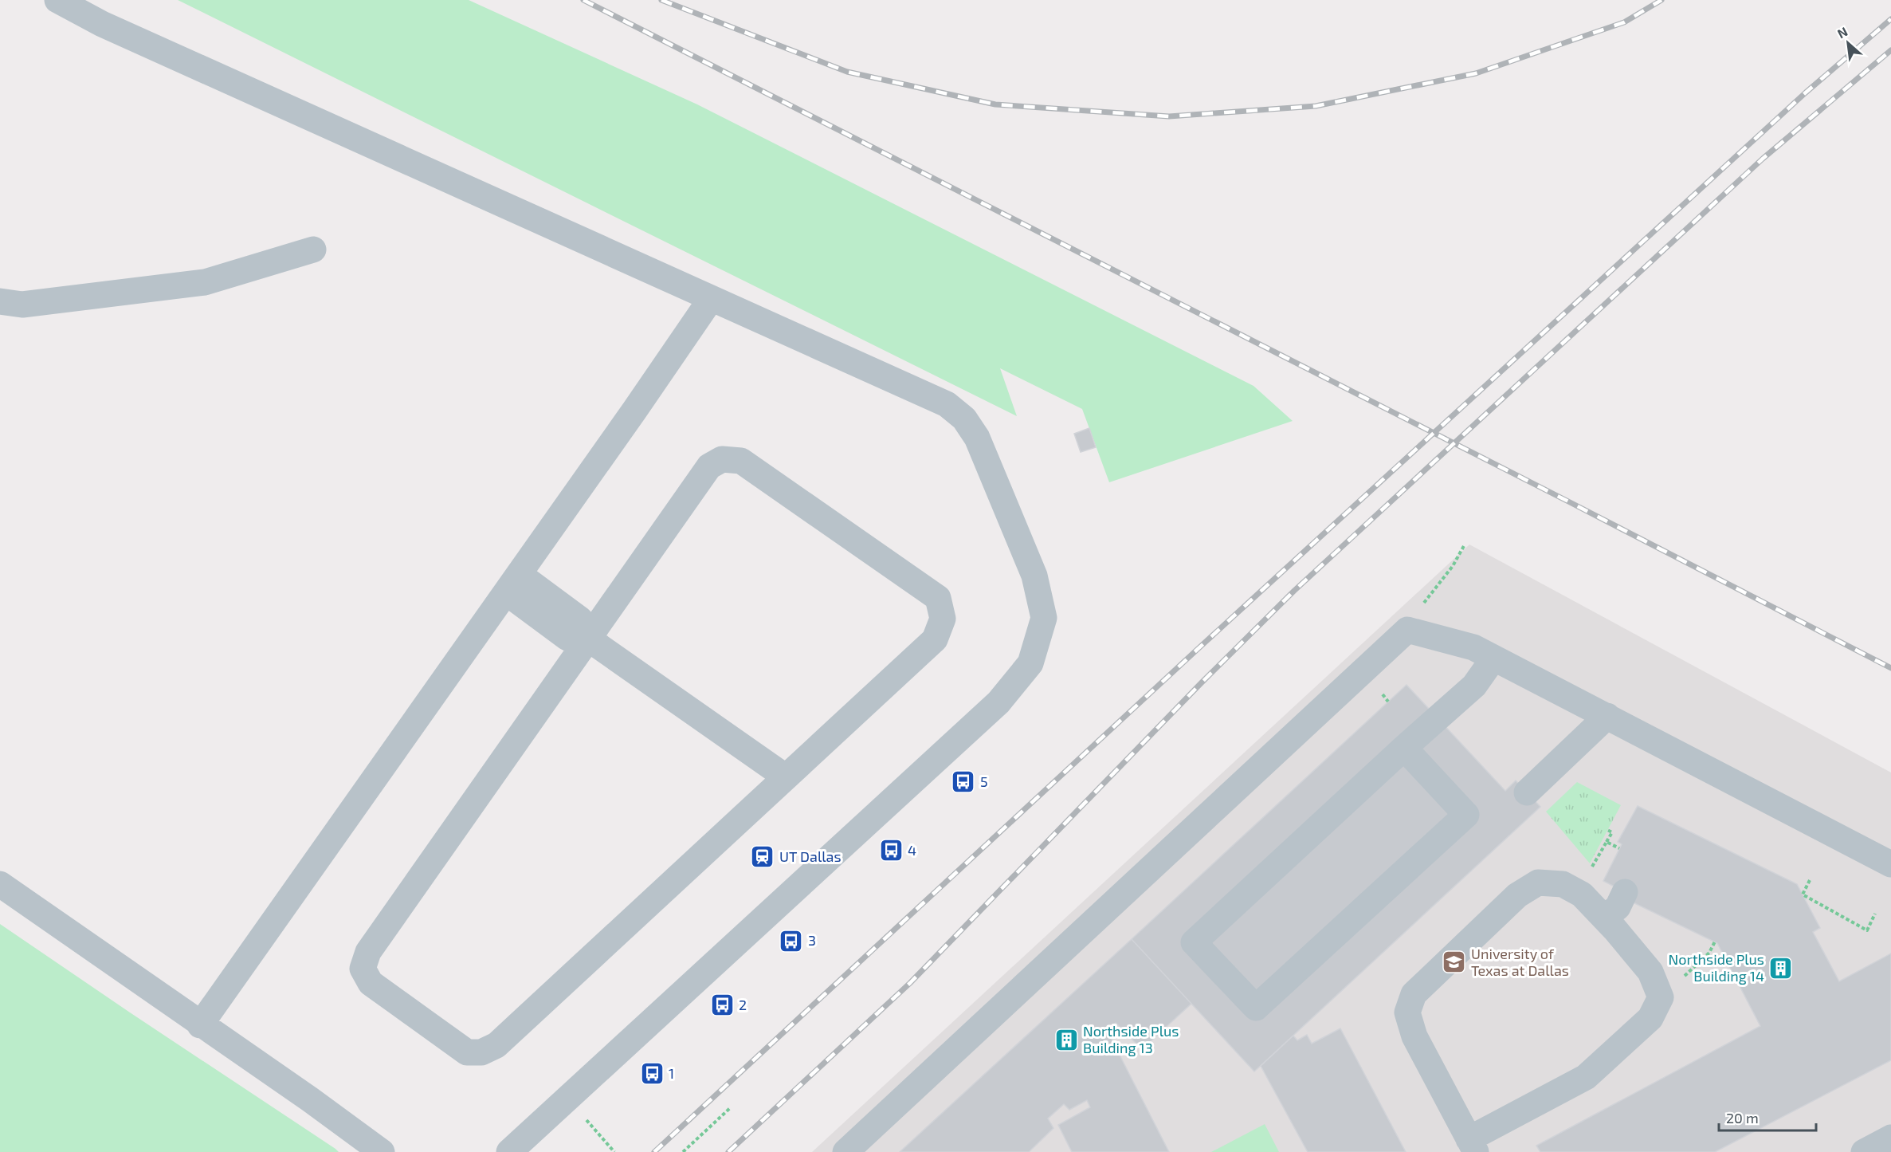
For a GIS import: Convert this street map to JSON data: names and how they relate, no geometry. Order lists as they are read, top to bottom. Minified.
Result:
{"places":{"bus stop":["5","4","3","2","1"],"station":["UT Dallas"],"school or university":["University of Texas at Dallas"],"building":["Northside Plus Building 14","Northside Plus Building 13"]},"scale_bar":"20 m","north":"top left"}
